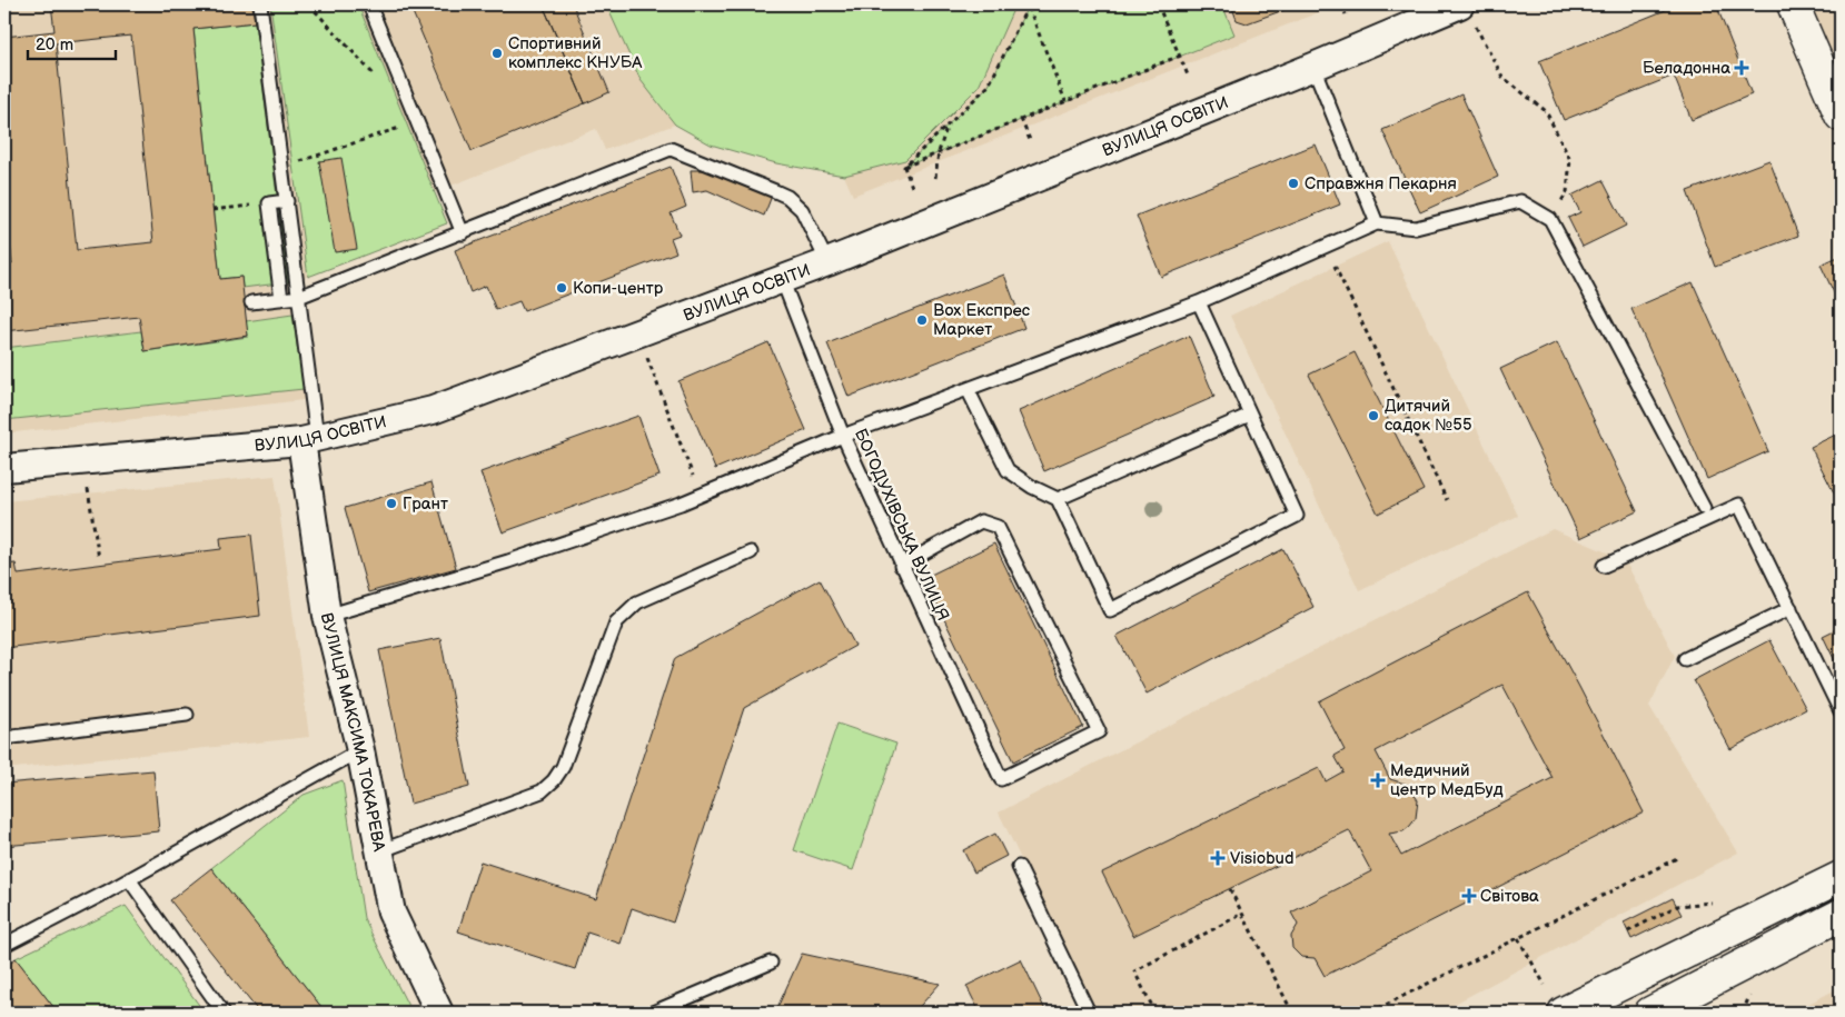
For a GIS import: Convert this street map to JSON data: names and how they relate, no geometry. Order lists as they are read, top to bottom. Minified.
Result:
{"streets":{"street":["ВУЛИЦЯ ОСВІТИ","ВУЛИЦЯ МАКСИМА ТОКАРЕВА"],"lane":["БОГОДУХІВСЬКА ВУЛИЦЯ"]},"crossings":[["ВУЛИЦЯ ОСВІТИ","БОГОДУХІВСЬКА ВУЛИЦЯ"],["ВУЛИЦЯ ОСВІТИ","ВУЛИЦЯ МАКСИМА ТОКАРЕВА"]],"places":{"other":["Спортивний комплекс КНУБА","Справжня Пекарня","Копи-центр","Box Експрес Маркет","Дитячий садок №55","Грант"],"health":["Беладонна","Медичний центр МедБуд","Visiobud","Світова"]},"scale_bar":"20 m"}
